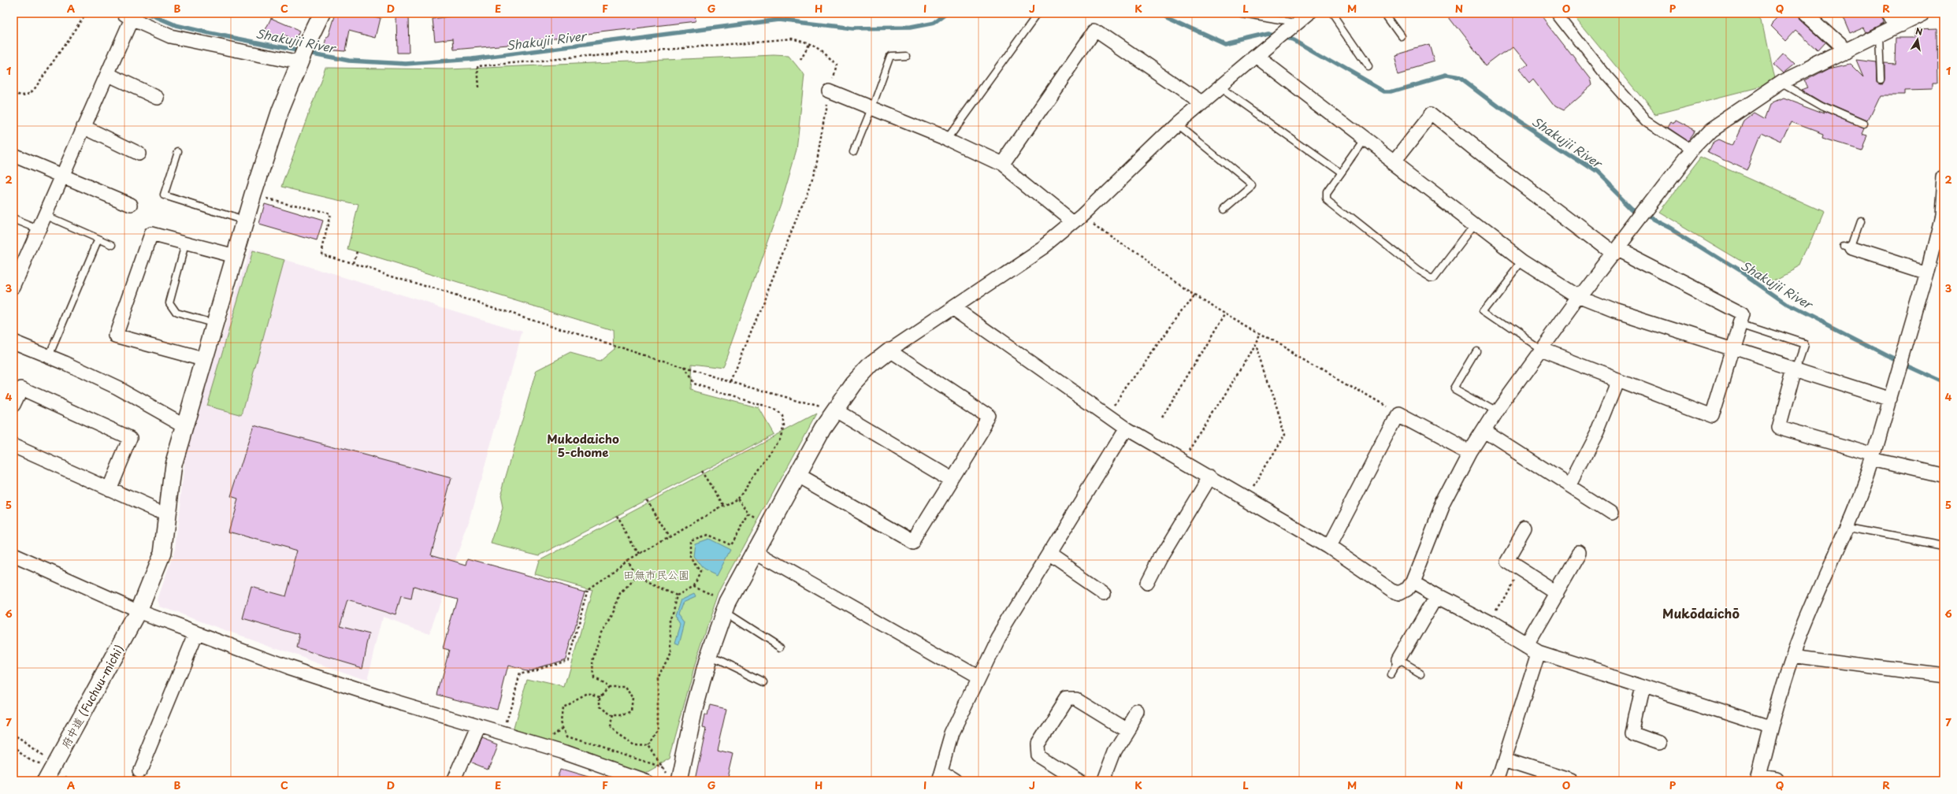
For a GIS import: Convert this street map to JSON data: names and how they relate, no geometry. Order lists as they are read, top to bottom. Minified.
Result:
{"streets":{"street":["府中道 (Fuchuu-michi)"]},"districts":["Mukodaicho 5-chome","Mukōdaichō"],"water":["Shakujii River"],"parks":["田無市民公園"],"north":"top","grid":{"columns":["A","B","C","D","E","F","G","H","I","J","K","L","M","N","O","P","Q","R"],"rows":["1","2","3","4","5","6","7"]}}
